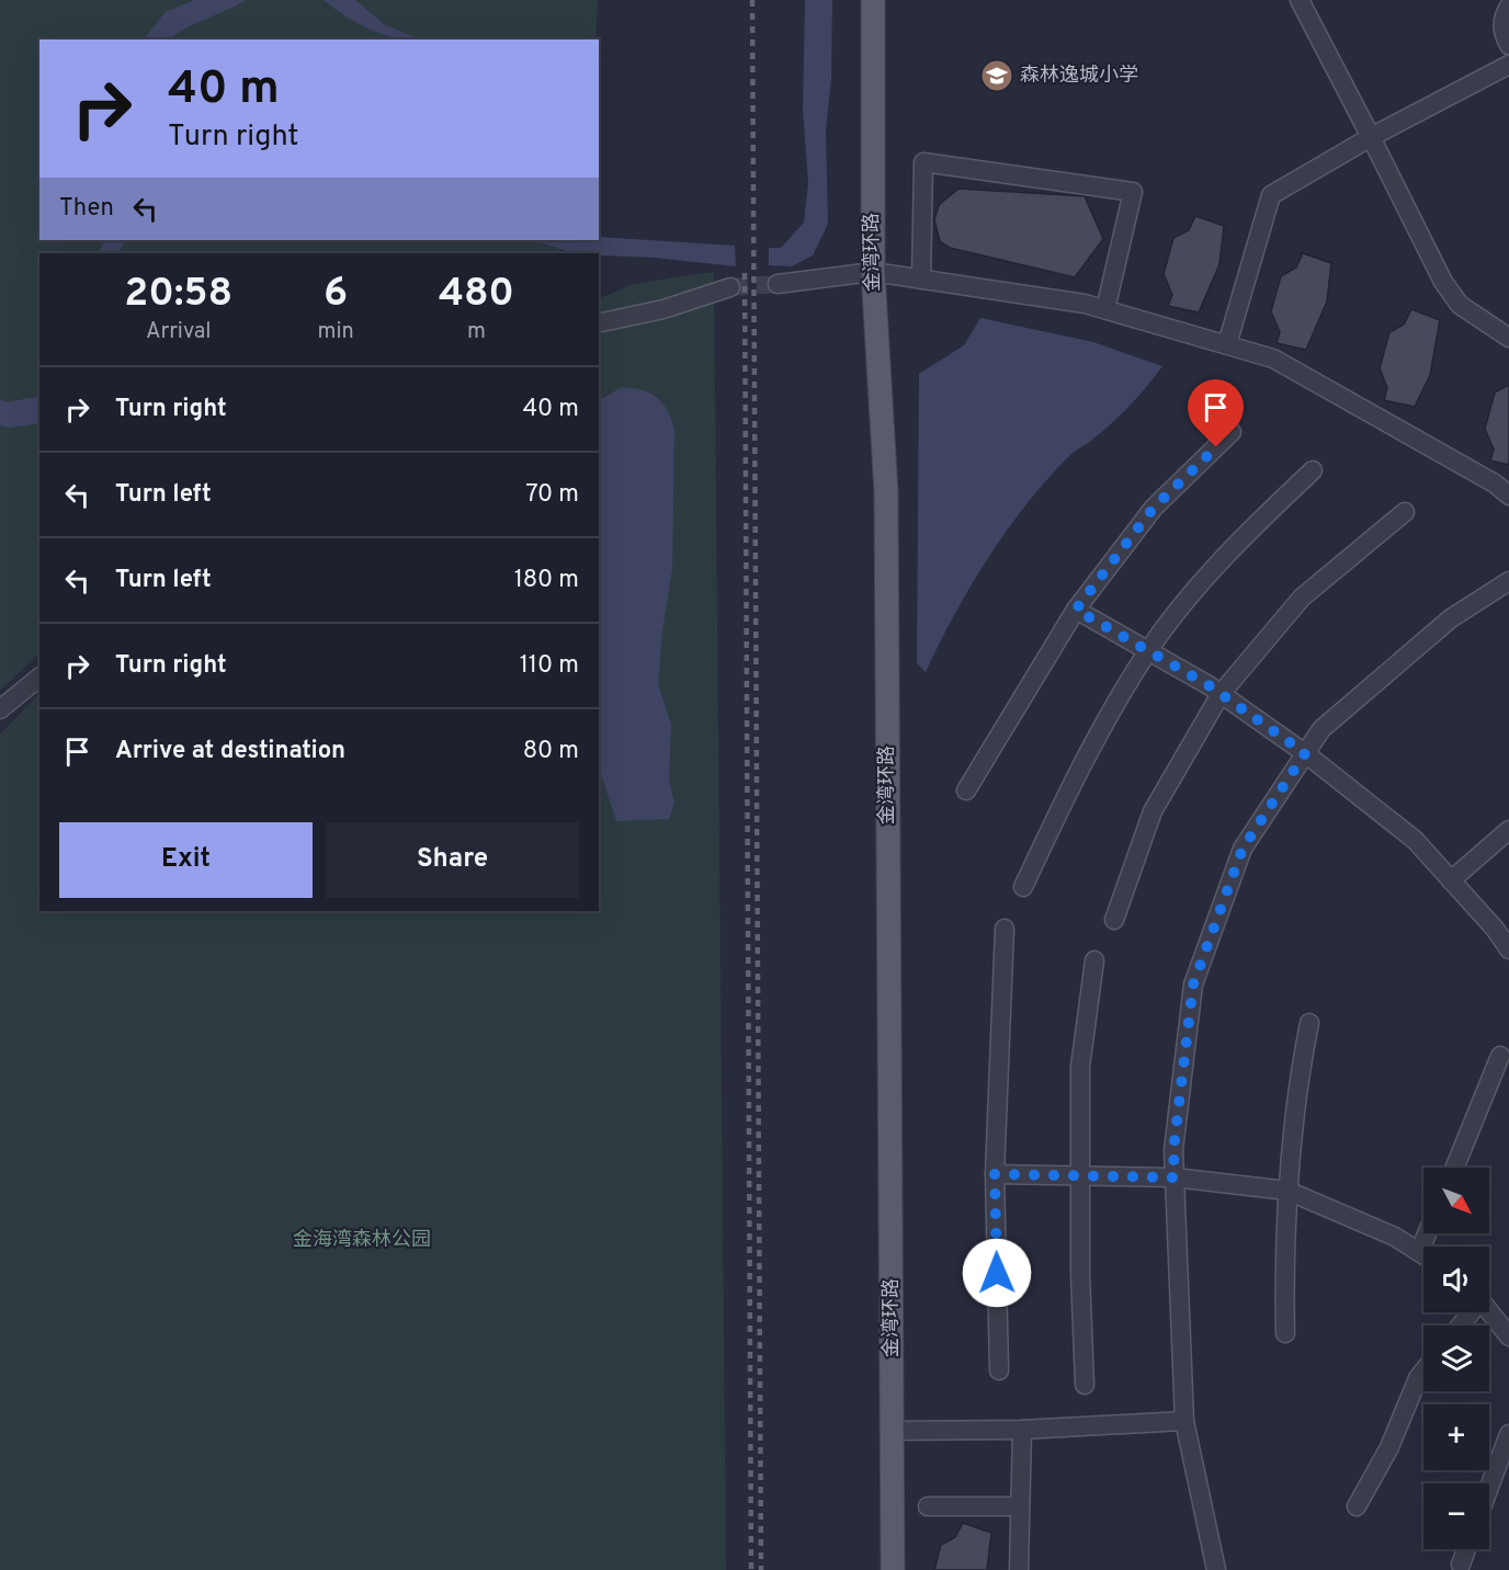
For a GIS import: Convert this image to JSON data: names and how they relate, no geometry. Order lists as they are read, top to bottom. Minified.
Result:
{"streets":{"main road":["金湾环路"]},"parks":["金海湾森林公园"],"places":{"school or university":["森林逸城小学"]},"north":"bottom right","page":{"turn":["40 m","Turn right"],"then":"Then","eta":["20:58","Arrival","6","min","480","m"],"list":[{"name":"Turn right","value":"40 m"},{"name":"Turn left","value":"70 m"},{"name":"Turn left","value":"180 m"},{"name":"Turn right","value":"110 m"},{"name":"Arrive at destination","value":"80 m"}],"buttons":["Exit","Share"],"map_buttons":["+","−"]}}
